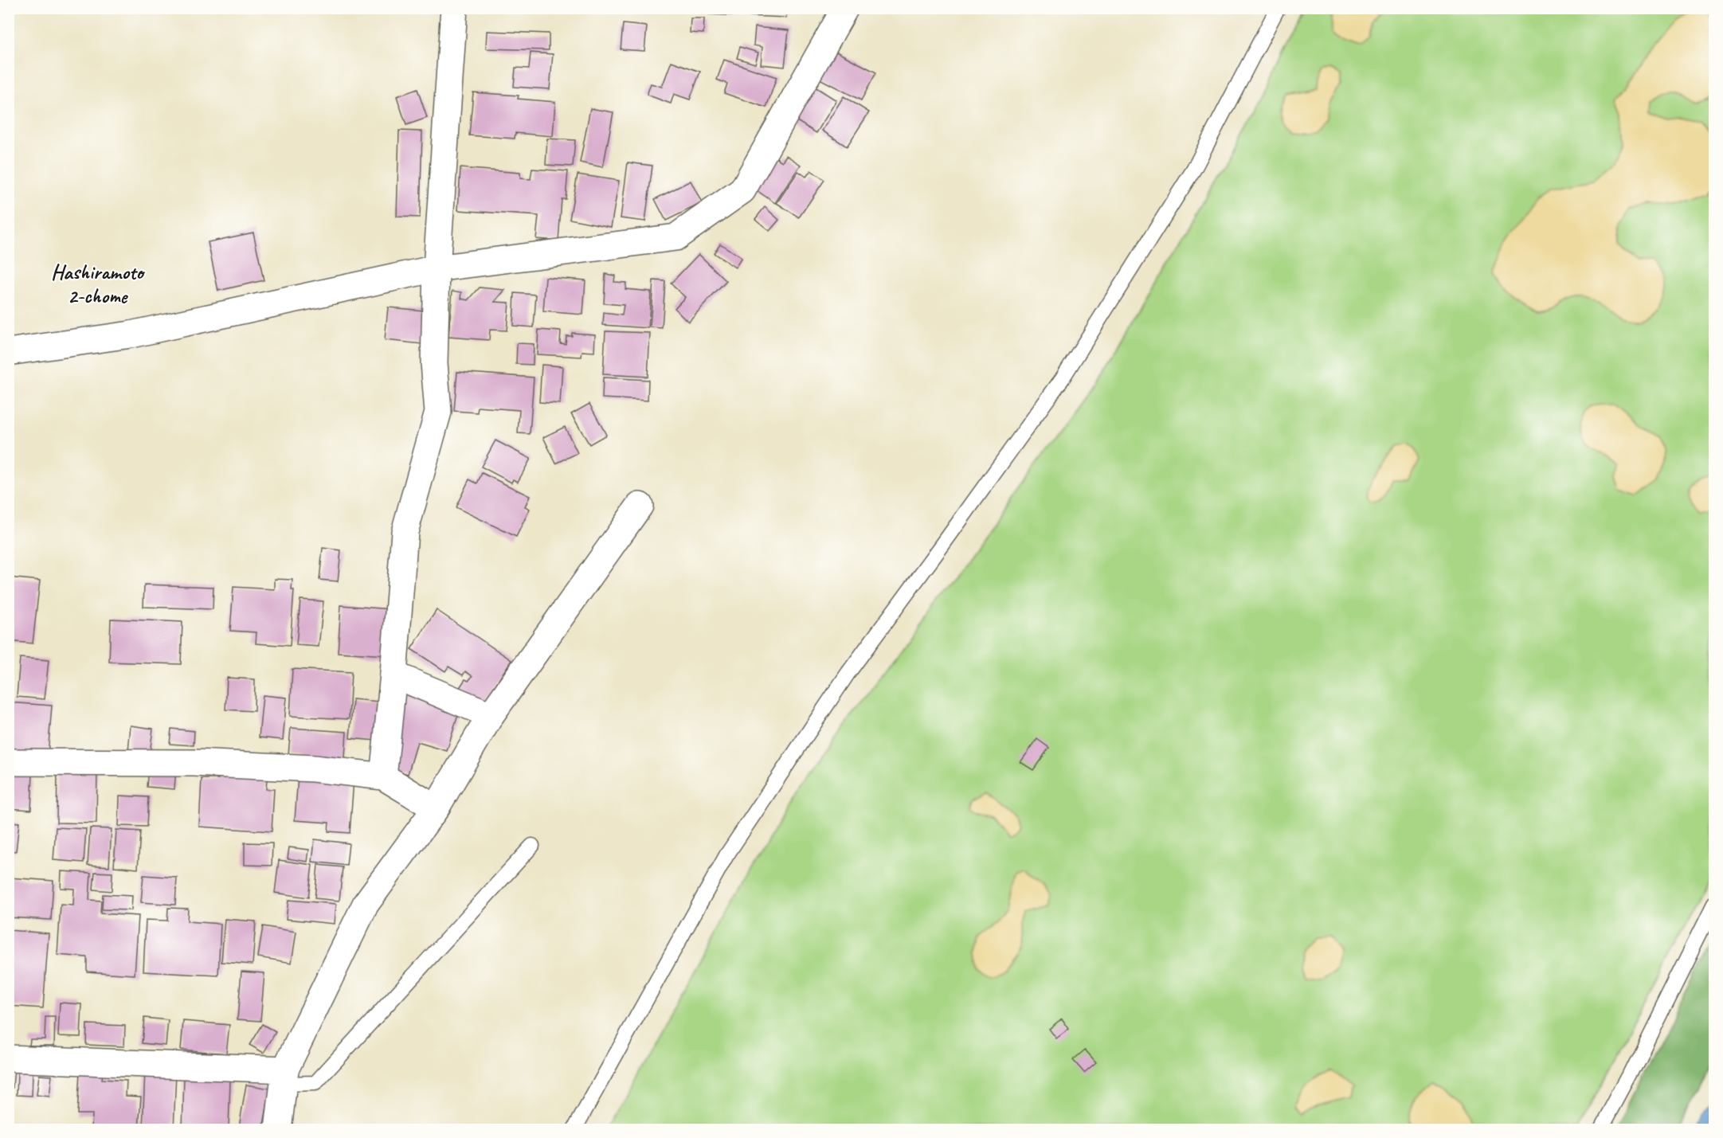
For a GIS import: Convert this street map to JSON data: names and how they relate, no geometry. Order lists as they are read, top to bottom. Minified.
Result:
{"districts":["Hashiramoto 2-chome"]}
